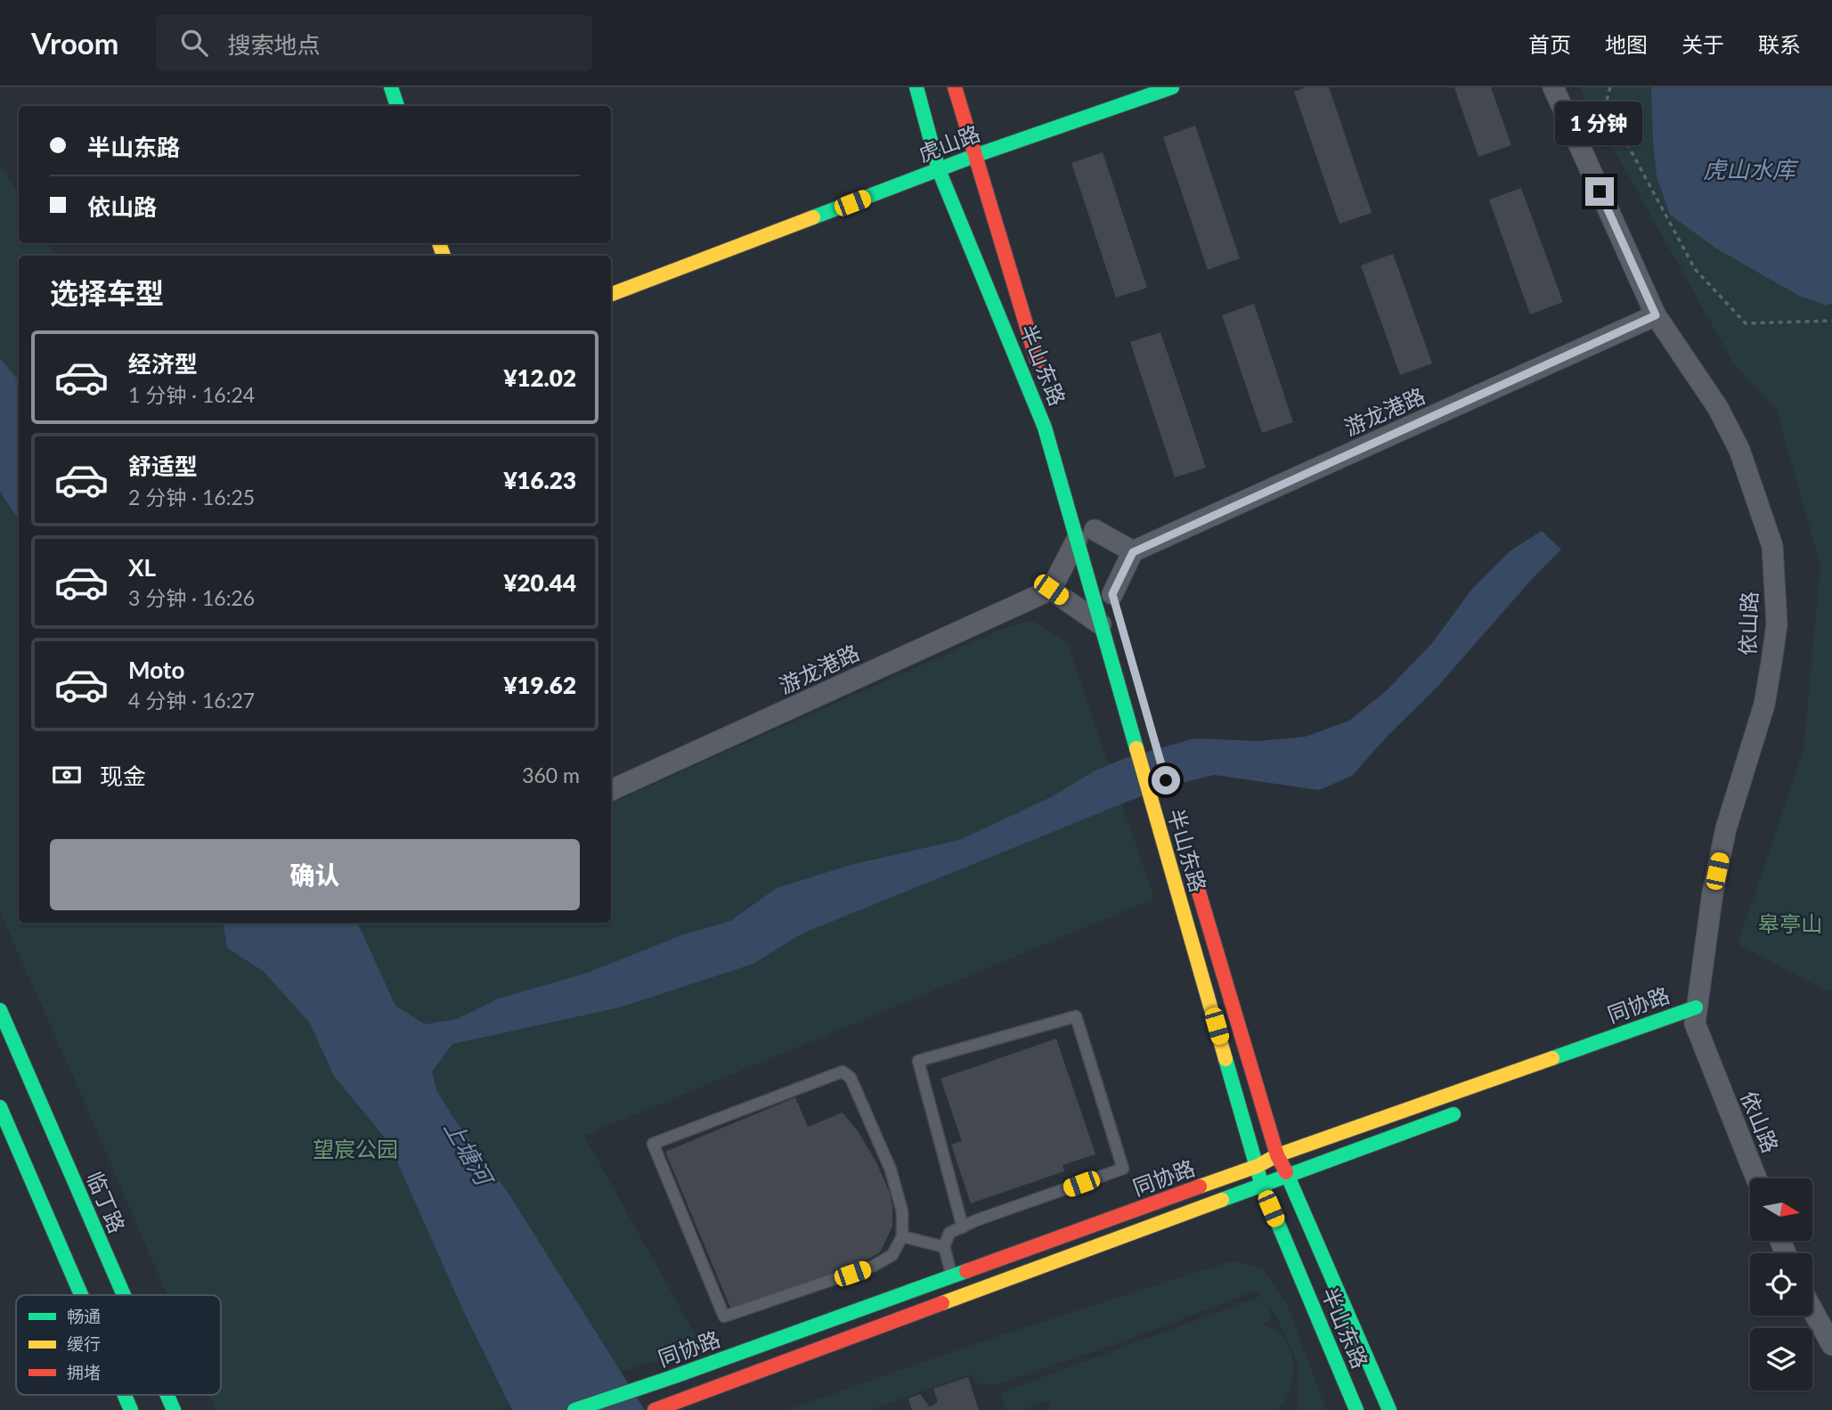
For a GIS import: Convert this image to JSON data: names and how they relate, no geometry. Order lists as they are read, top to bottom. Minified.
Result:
{"streets":{"main road":["虎山路","半山东路","同协路","临丁路"],"street":["游龙港路","依山路"]},"crossings":[["虎山路","半山东路"],["半山东路","同协路"],["游龙港路","依山路"],["依山路","同协路"]],"water":["虎山水库","上塘河"],"parks":["皋亭山","望宸公园"],"legend":["畅通","缓行","拥堵"],"north":"right","page":{"header":"Vroom","search":"搜索地点","nav":["首页","地图","关于","联系"],"bubble":"1 分钟","banner":["半山东路","依山路"],"heading":"选择车型","list":[{"name":"经济型","note":"1 分钟 · 16:24","value":"¥12.02"},{"name":"舒适型","note":"2 分钟 · 16:25","value":"¥16.23"},{"name":"XL","note":"3 分钟 · 16:26","value":"¥20.44"},{"name":"Moto","note":"4 分钟 · 16:27","value":"¥19.62"}],"pay":["现金","360 m"],"buttons":"确认"}}
